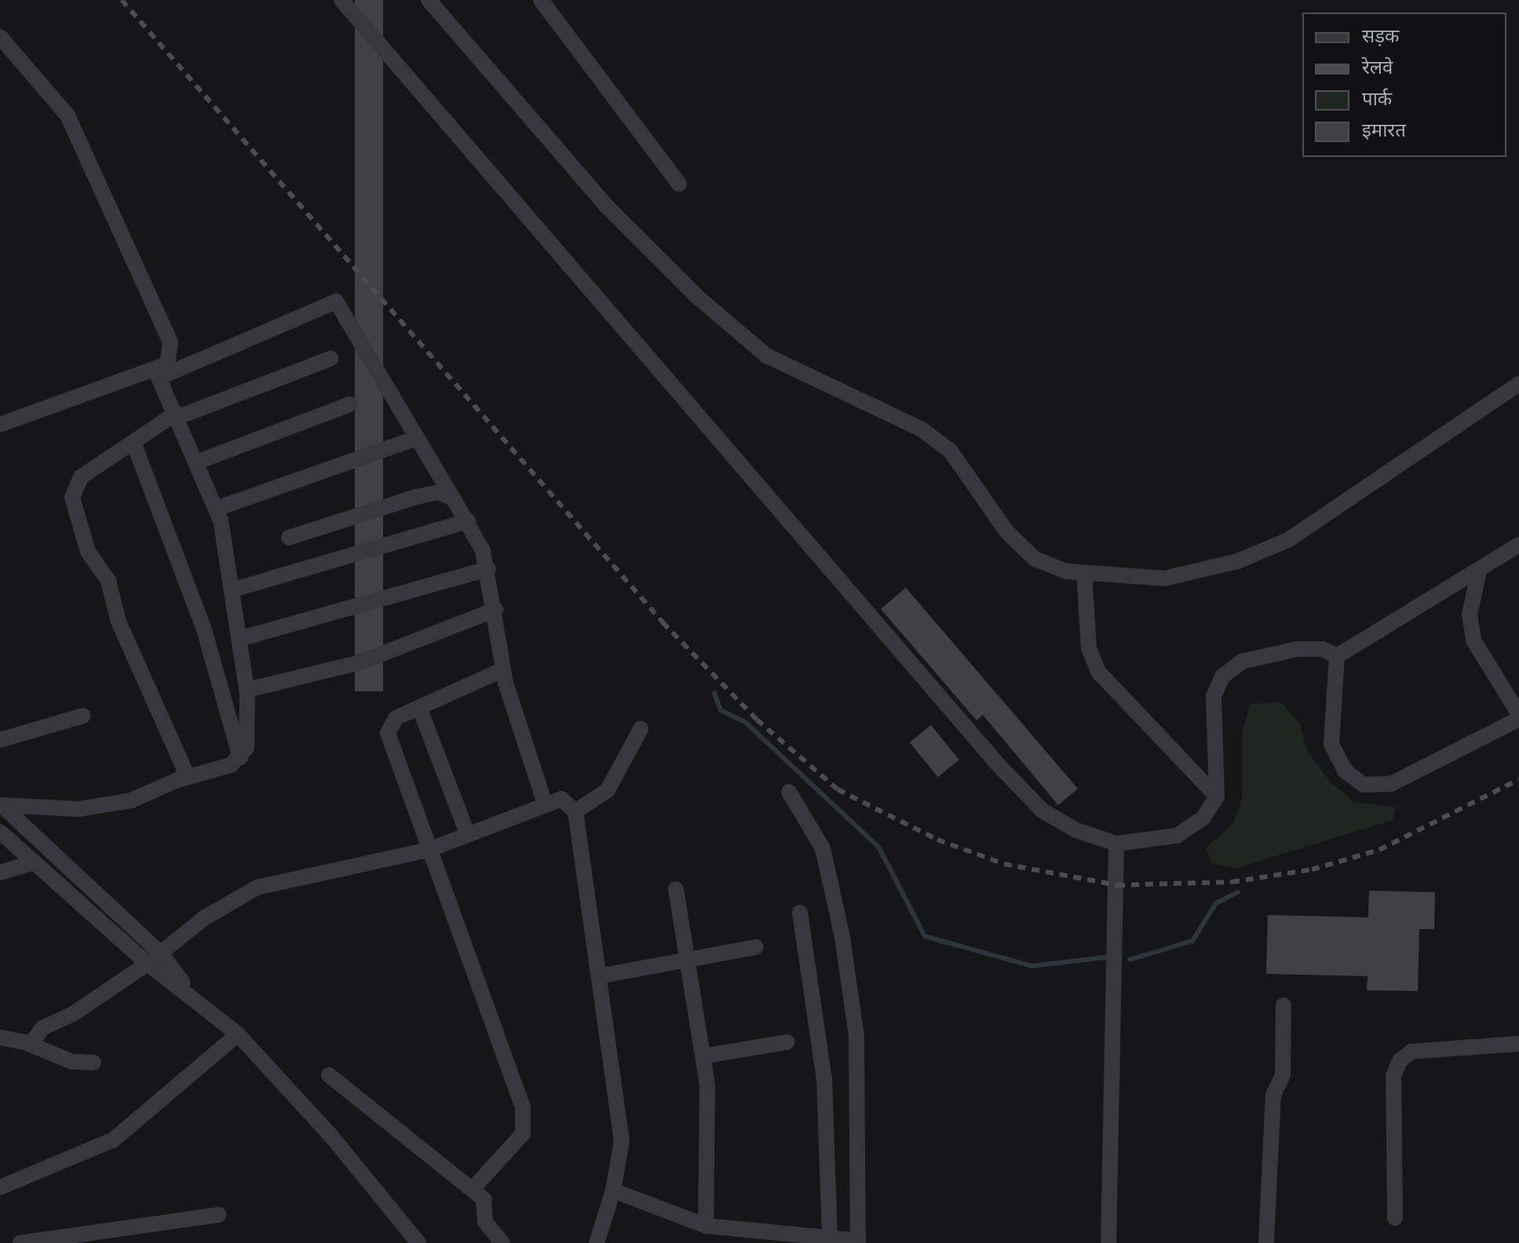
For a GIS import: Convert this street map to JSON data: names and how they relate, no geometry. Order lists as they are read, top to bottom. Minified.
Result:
{"legend":["सड़क","रेलवे","पार्क","इमारत"]}
